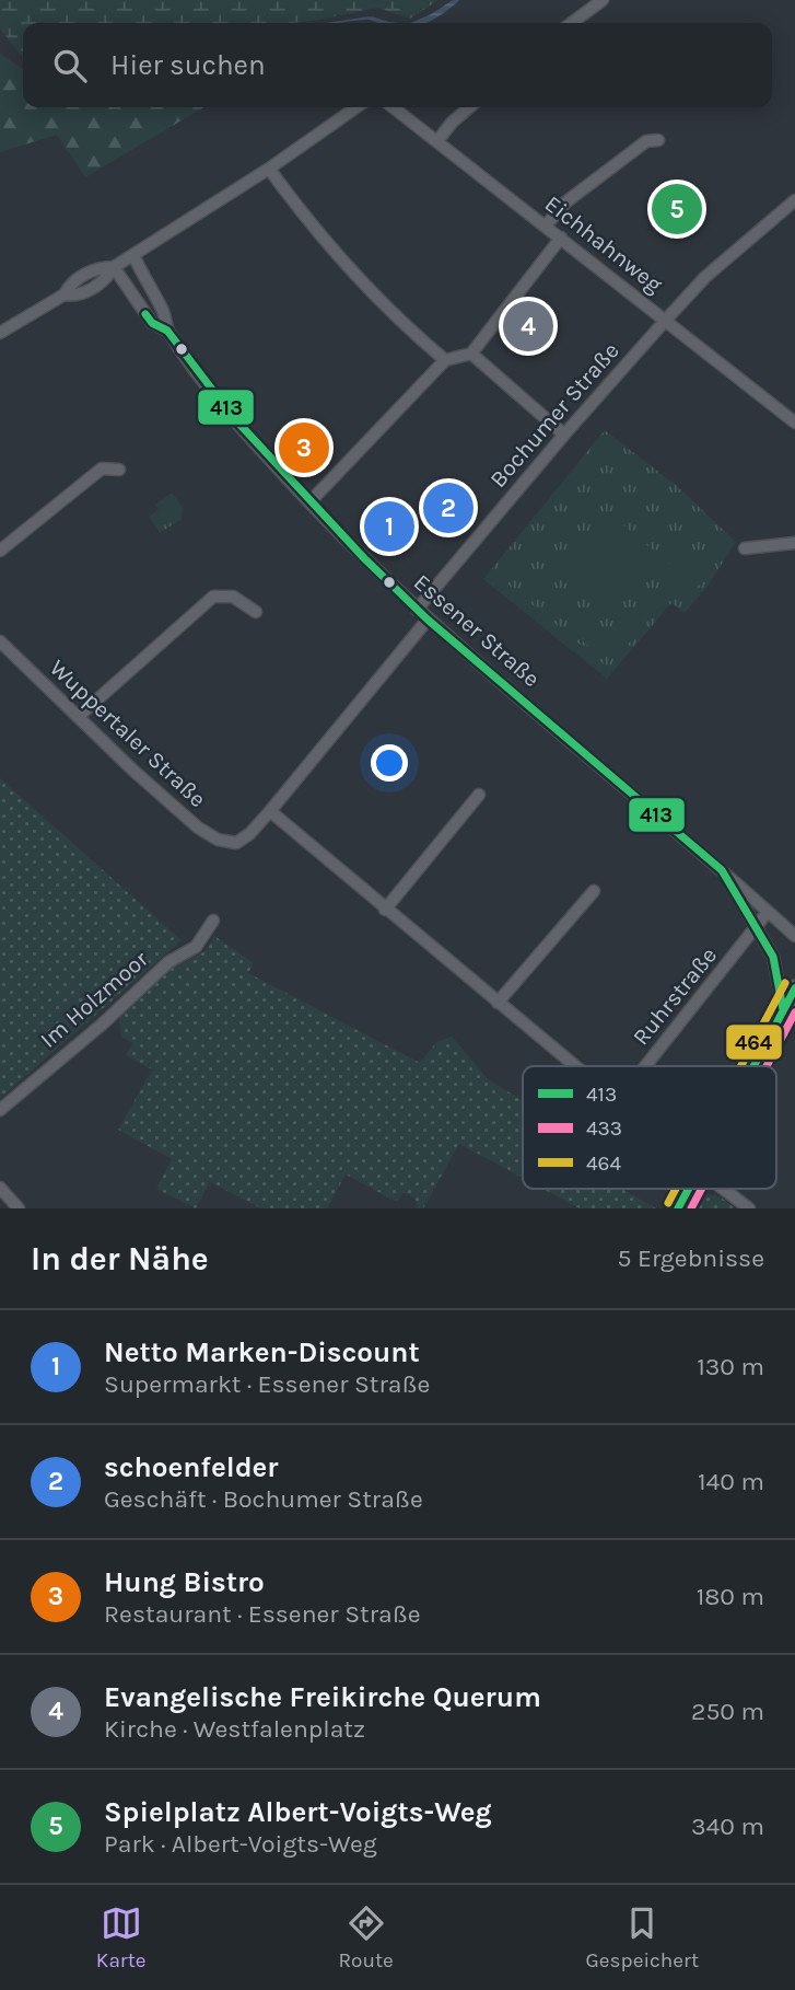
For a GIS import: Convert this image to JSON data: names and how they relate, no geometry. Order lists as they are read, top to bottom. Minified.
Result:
{"streets":{"street":["Eichhahnweg","Bochumer Straße","Essener Straße","Wuppertaler Straße","Ruhrstraße","Im Holzmoor"]},"crossings":[["Eichhahnweg","Bochumer Straße"],["Bochumer Straße","Essener Straße"],["Essener Straße","Ruhrstraße"],["Wuppertaler Straße","Ruhrstraße"]],"lines":["transit line 413","transit line 464","transit line 433"],"legend":["413","433","464"],"page":{"search":"Hier suchen","pins":["5","4","3","2","1"],"heading":["In der Nähe","5 Ergebnisse"],"list":[{"mark":"1","name":"Netto Marken-Discount","note":"Supermarkt · Essener Straße","value":"130 m"},{"mark":"2","name":"schoenfelder","note":"Geschäft · Bochumer Straße","value":"140 m"},{"mark":"3","name":"Hung Bistro","note":"Restaurant · Essener Straße","value":"180 m"},{"mark":"4","name":"Evangelische Freikirche Querum","note":"Kirche · Westfalenplatz","value":"250 m"},{"mark":"5","name":"Spielplatz Albert-Voigts-Weg","note":"Park · Albert-Voigts-Weg","value":"340 m"}],"nav":["Karte","Route","Gespeichert"]}}
